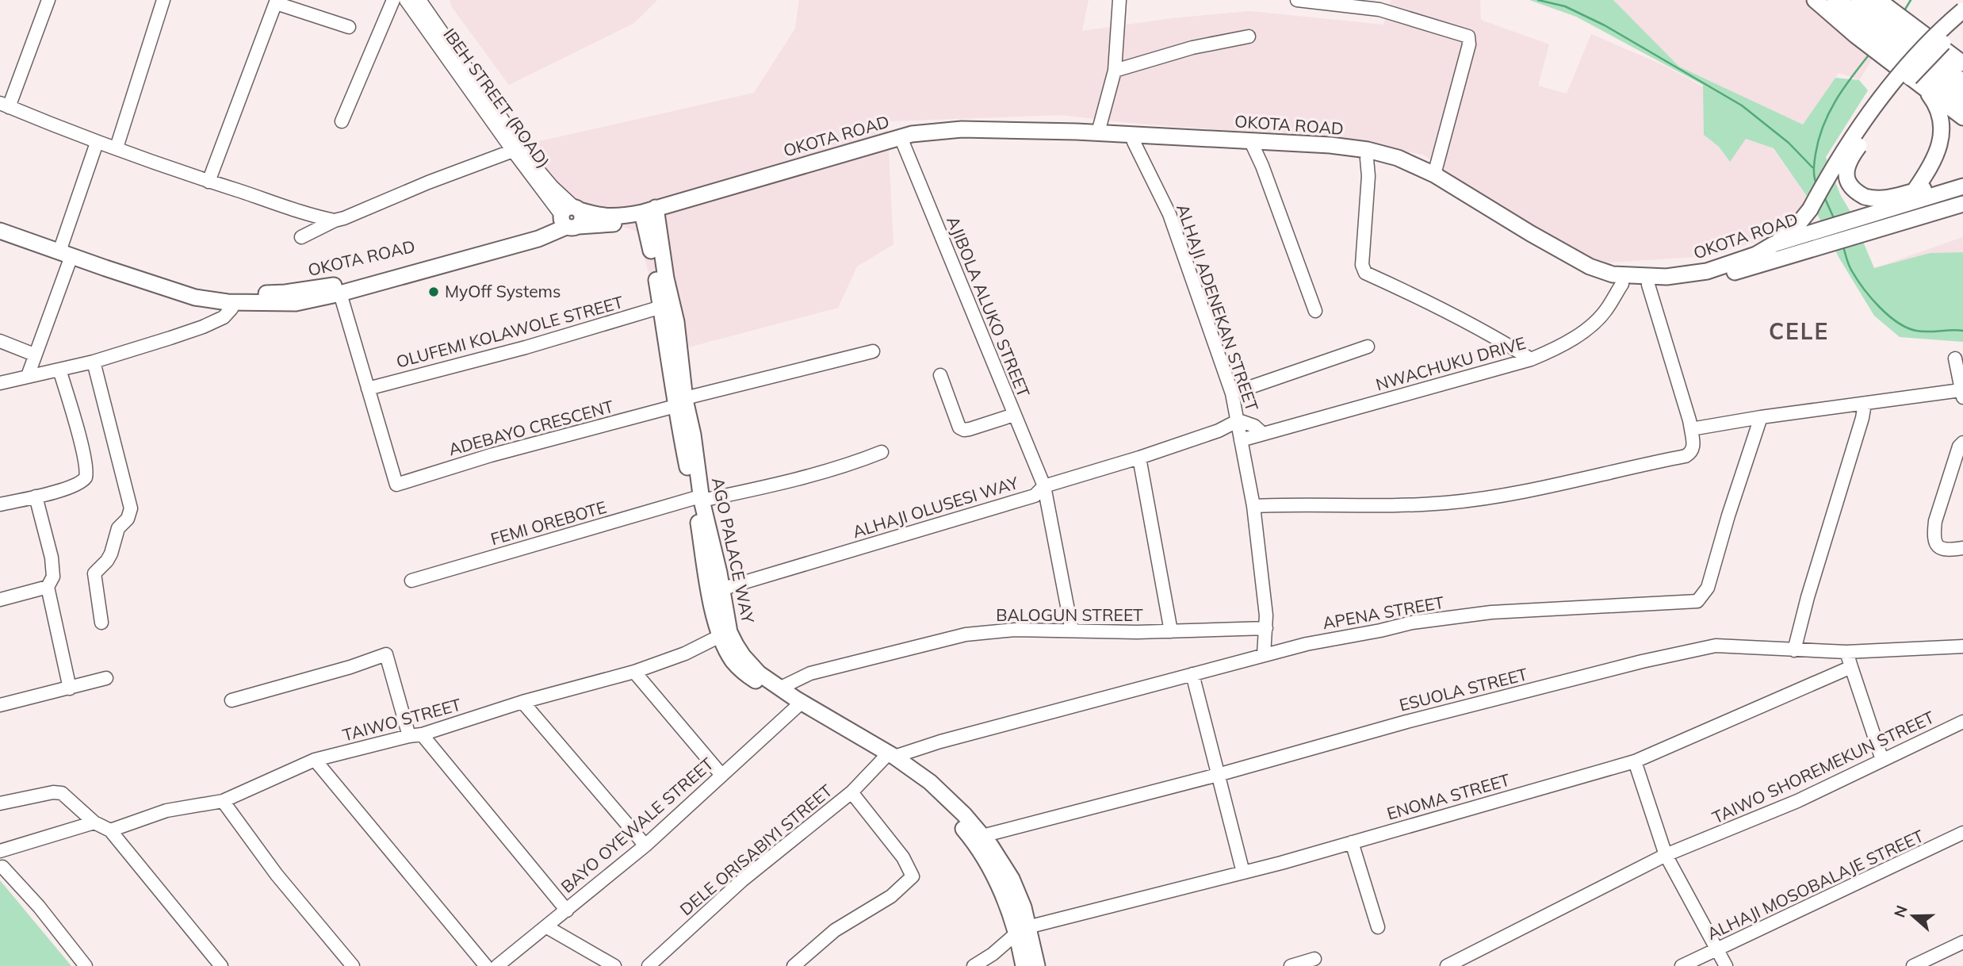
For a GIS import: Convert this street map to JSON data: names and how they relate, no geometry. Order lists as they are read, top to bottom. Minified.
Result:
{"streets":{"main road":["OKOTA ROAD","AGO PALACE WAY"],"street":["IBEH STREET (ROAD)","AJIBOLA ALUKO STREET","ALHAJI ADENEKAN STREET","OLUFEMI KOLAWOLE STREET","NWACHUKU DRIVE","ADEBAYO CRESCENT","ALHAJI OLUSESI WAY","FEMI OREBOTE","APENA STREET","BALOGUN STREET","ESUOLA STREET","TAIWO STREET","TAIWO SHOREMEKUN STREET","ENOMA STREET","BAYO OYEWALE STREET","DELE ORISABIYI STREET","ALHAJI MOSOBALAJE STREET"]},"crossings":[["IBEH STREET (ROAD)","OKOTA ROAD"],["OKOTA ROAD","AJIBOLA ALUKO STREET"],["OKOTA ROAD","ALHAJI ADENEKAN STREET"],["OKOTA ROAD","NWACHUKU DRIVE"],["OKOTA ROAD","AGO PALACE WAY"],["AJIBOLA ALUKO STREET","ALHAJI OLUSESI WAY"],["AJIBOLA ALUKO STREET","BALOGUN STREET"],["ALHAJI ADENEKAN STREET","NWACHUKU DRIVE"],["ALHAJI ADENEKAN STREET","ALHAJI OLUSESI WAY"],["ALHAJI ADENEKAN STREET","APENA STREET"],["ALHAJI ADENEKAN STREET","BALOGUN STREET"],["OLUFEMI KOLAWOLE STREET","ADEBAYO CRESCENT"],["OLUFEMI KOLAWOLE STREET","AGO PALACE WAY"],["ADEBAYO CRESCENT","AGO PALACE WAY"],["ALHAJI OLUSESI WAY","AGO PALACE WAY"],["FEMI OREBOTE","AGO PALACE WAY"],["AGO PALACE WAY","APENA STREET"],["AGO PALACE WAY","BALOGUN STREET"],["AGO PALACE WAY","ESUOLA STREET"],["AGO PALACE WAY","TAIWO STREET"],["AGO PALACE WAY","ENOMA STREET"],["AGO PALACE WAY","BAYO OYEWALE STREET"],["AGO PALACE WAY","DELE ORISABIYI STREET"],["APENA STREET","DELE ORISABIYI STREET"]],"districts":["CELE"],"places":["MyOff Systems"],"north":"left"}
